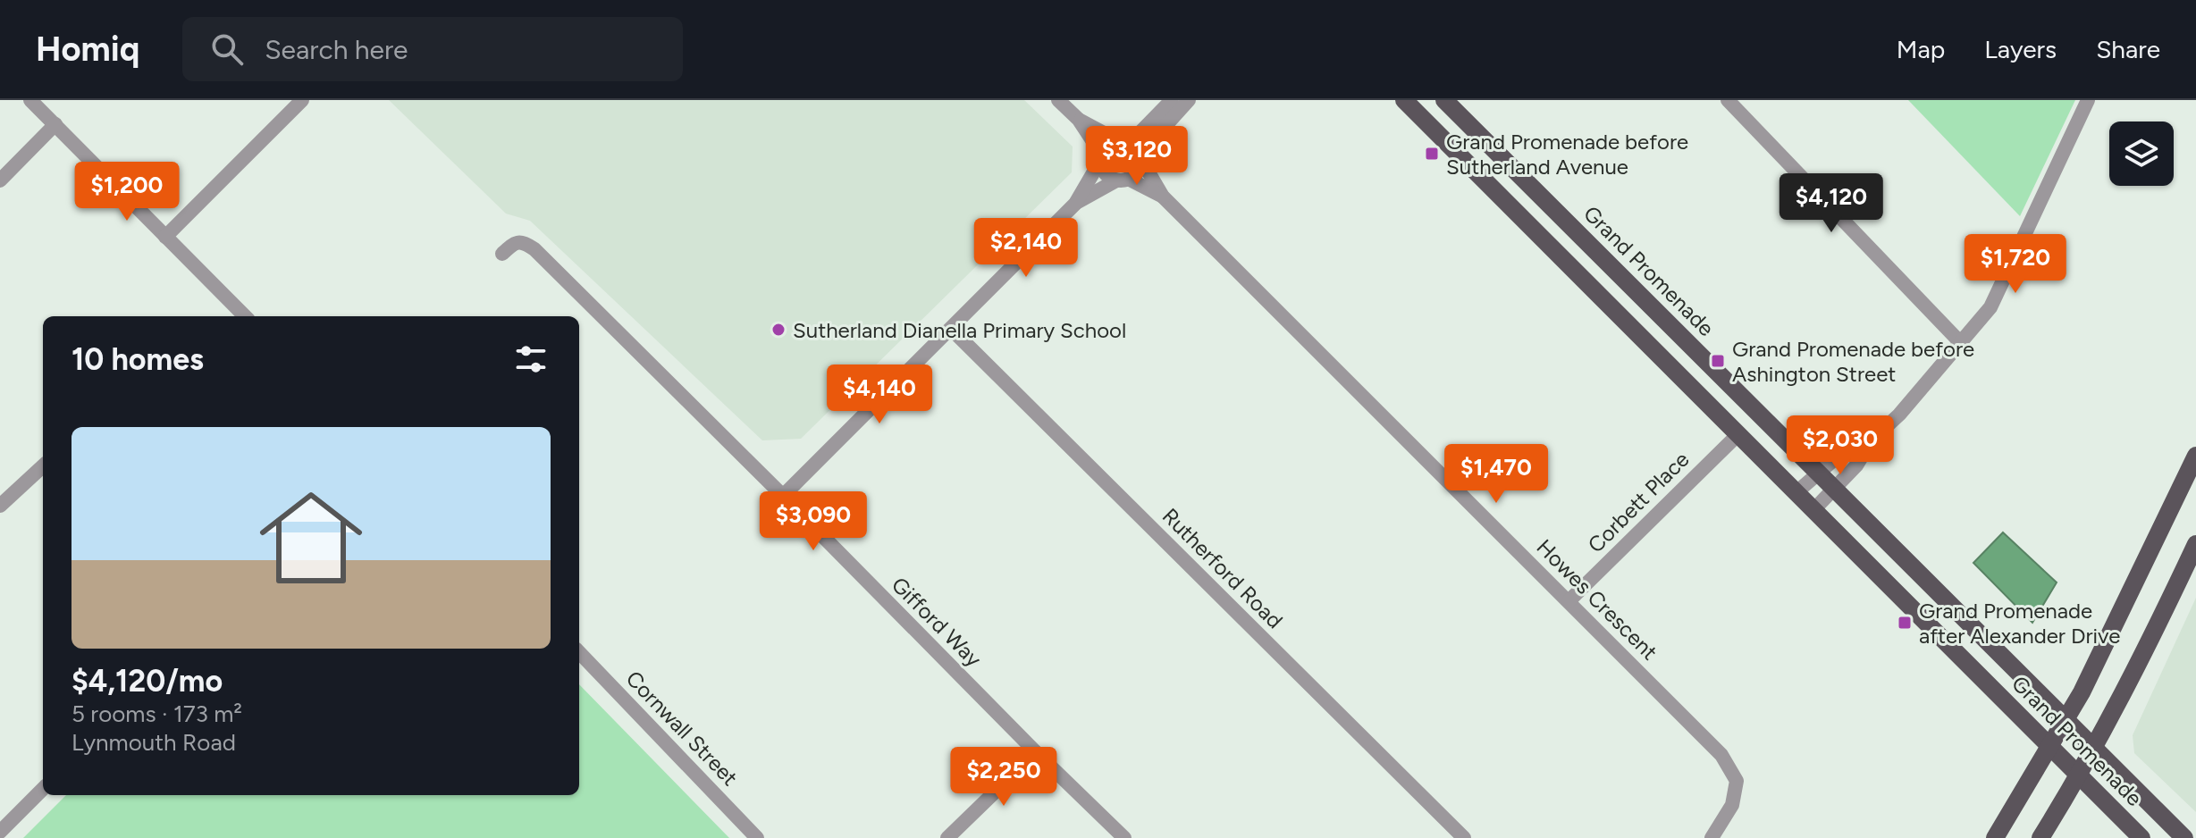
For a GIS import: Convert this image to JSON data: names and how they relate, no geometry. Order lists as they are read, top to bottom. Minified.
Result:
{"streets":{"main road":["Grand Promenade"],"street":["Corbett Place","Rutherford Road","Howes Crescent","Gifford Way","Cornwall Street"]},"crossings":[["Grand Promenade","Corbett Place"],["Corbett Place","Howes Crescent"]],"places":{"transit":["Grand Promenade before Sutherland Avenue","Grand Promenade before Ashington Street","Grand Promenade after Alexander Drive"],"other":["Sutherland Dianella Primary School"]},"page":{"header":"Homiq","search":"Search here","nav":["Map","Layers","Share"],"price":["$3,120","$1,200","$4,120","$2,140","$1,720","$4,140","$2,030","$1,470","$3,090","$2,250"],"heading":"10 homes","list":[{"name":"$4,120/mo","note":"5 rooms · 173 m² · Lynmouth Road"}]}}
